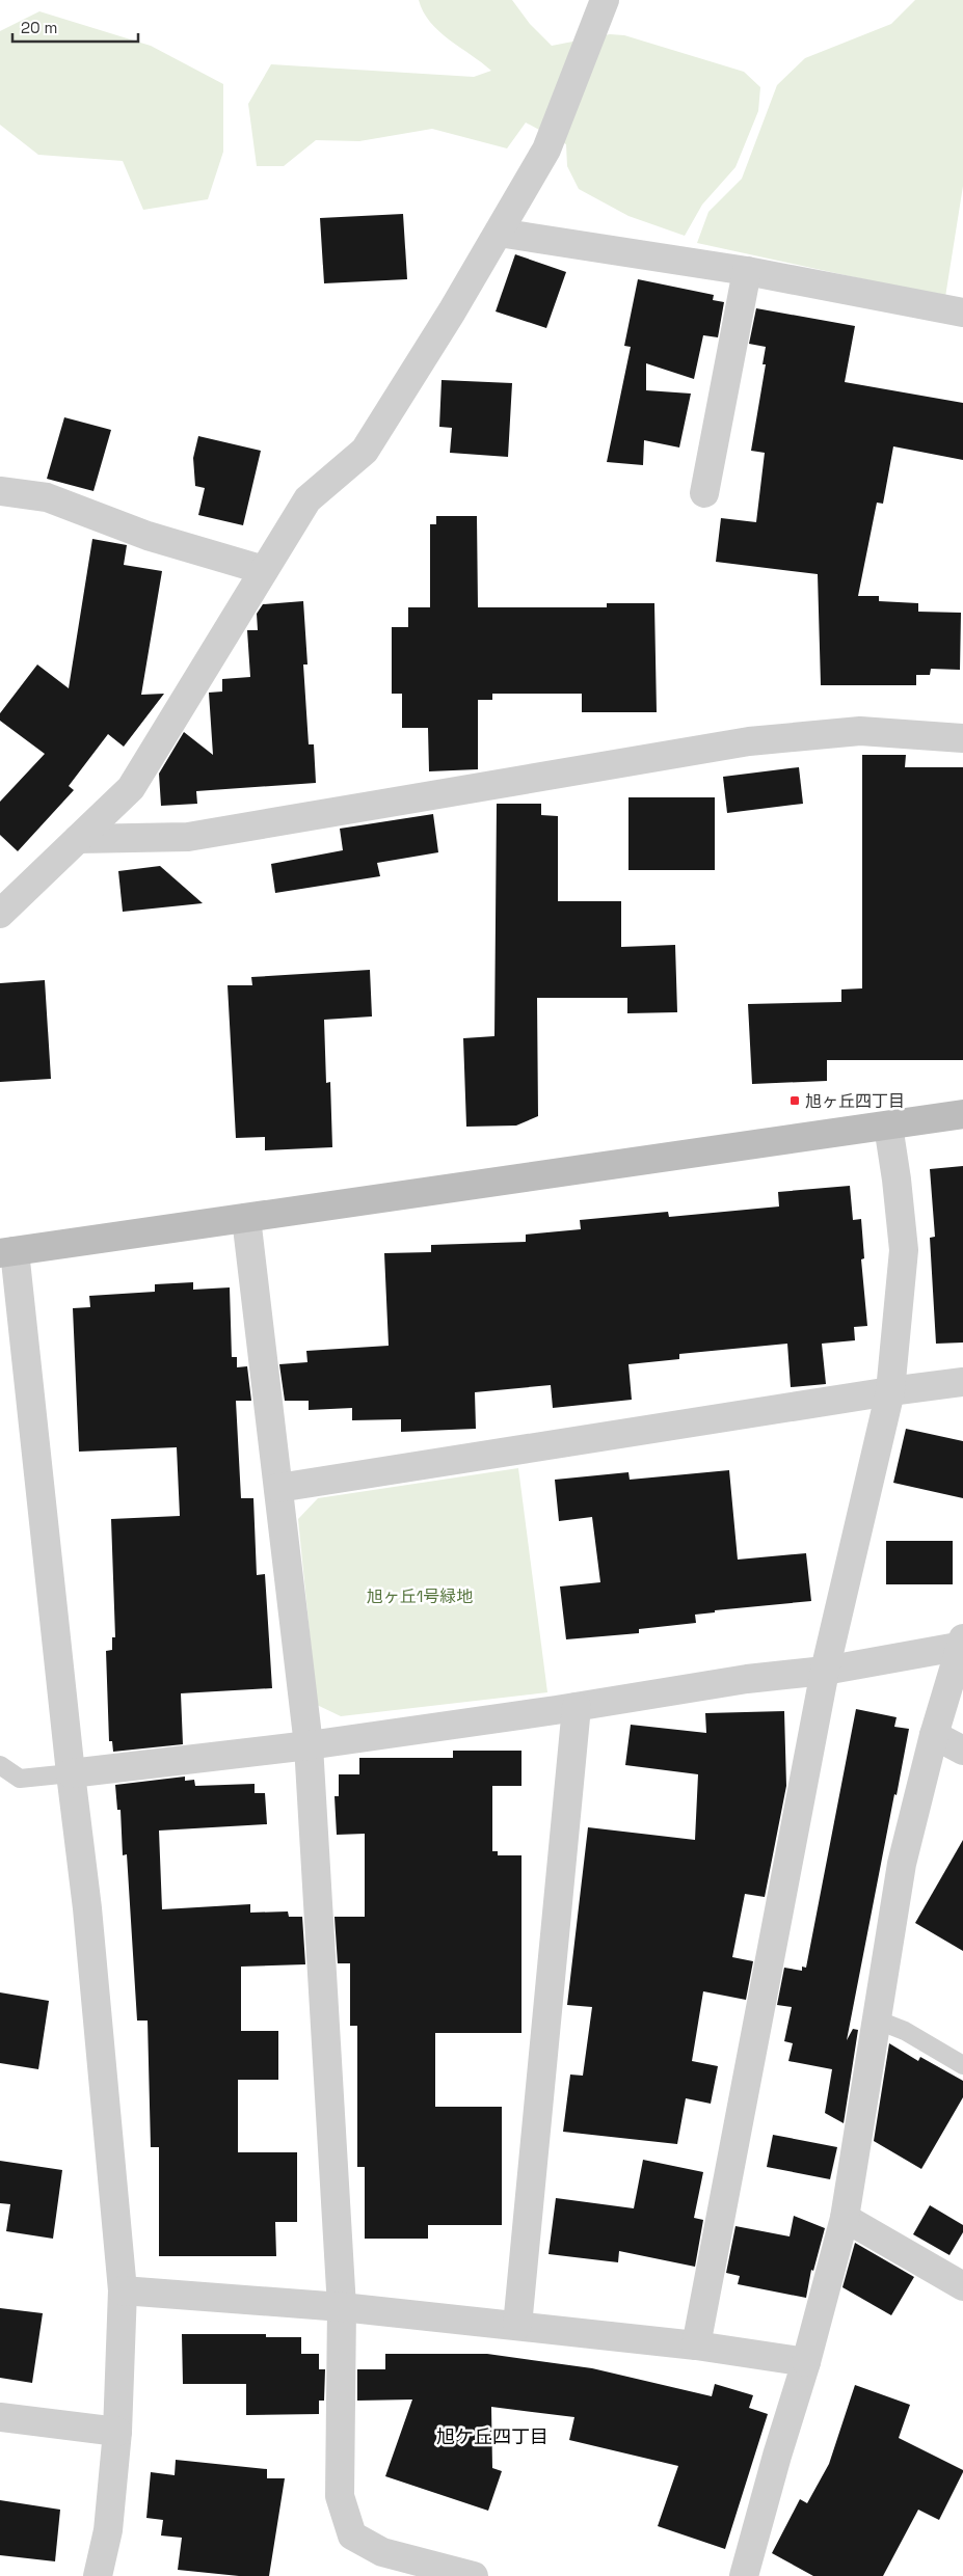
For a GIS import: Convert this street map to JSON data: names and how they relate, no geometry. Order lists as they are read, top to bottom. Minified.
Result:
{"districts":["旭ケ丘四丁目"],"parks":["旭ヶ丘1号緑地"],"places":{"transit":["旭ヶ丘四丁目"]},"scale_bar":"20 m"}
